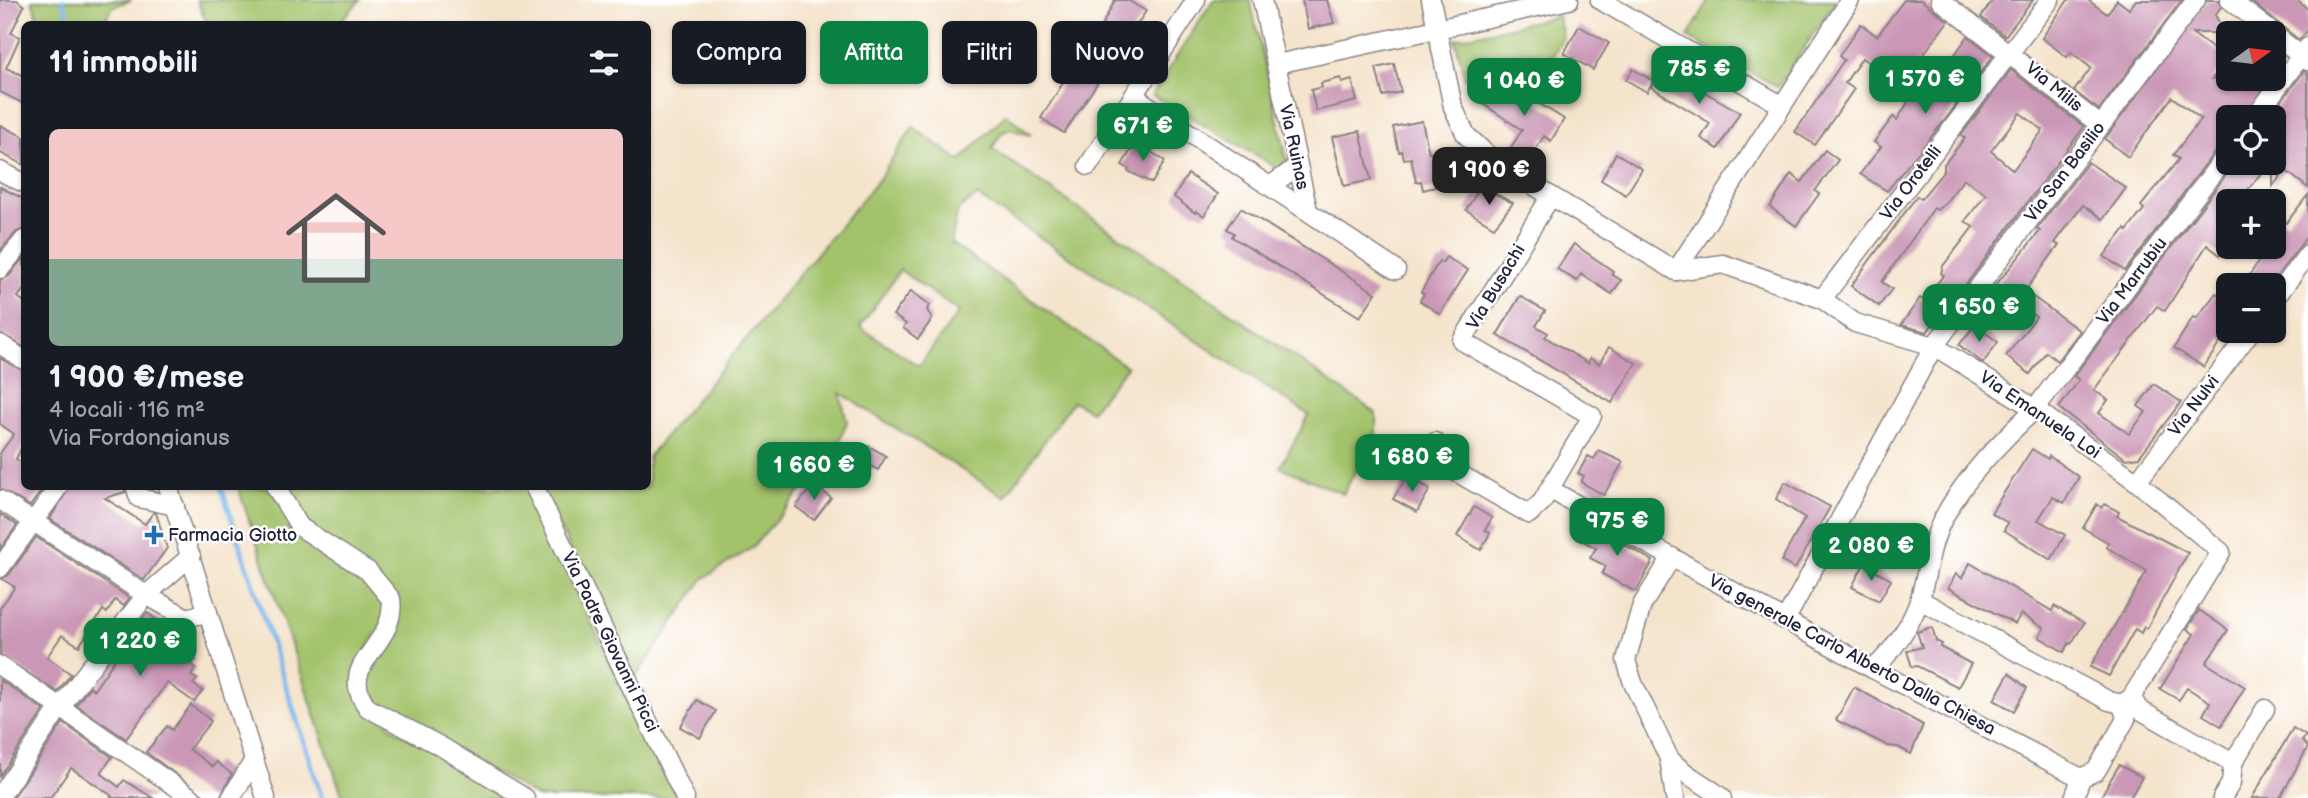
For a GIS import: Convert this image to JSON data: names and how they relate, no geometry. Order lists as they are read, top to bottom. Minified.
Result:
{"streets":{"street":["Via Milis","Via Ruinas","Via San Basilio","Via Orotelli","Via Marrubiu","Via Busachi","Via Nulvi","Via Emanuela Loi","Via Padre Giovanni Picci","Via generale Carlo Alberto Dalla Chiesa"]},"crossings":[["Via Milis","Via San Basilio"],["Via Milis","Via Orotelli"],["Via San Basilio","Via Emanuela Loi"],["Via San Basilio","Via generale Carlo Alberto Dalla Chiesa"],["Via Orotelli","Via Emanuela Loi"],["Via Marrubiu","Via Emanuela Loi"],["Via Marrubiu","Via generale Carlo Alberto Dalla Chiesa"],["Via Busachi","Via generale Carlo Alberto Dalla Chiesa"],["Via Nulvi","Via Emanuela Loi"]],"places":{"health":["Farmacia Giotto"]},"north":"right","page":{"map_buttons":["+","−"],"chip":["Compra","Affitta","Filtri","Nuovo"],"heading":"11 immobili","price":["785 €","1 570 €","1 040 €","671 €","1 900 €","1 650 €","1 680 €","1 660 €","975 €","2 080 €","1 220 €"],"list":[{"name":"1 900 €/mese","note":"4 locali · 116 m² · Via Fordongianus"}]}}
